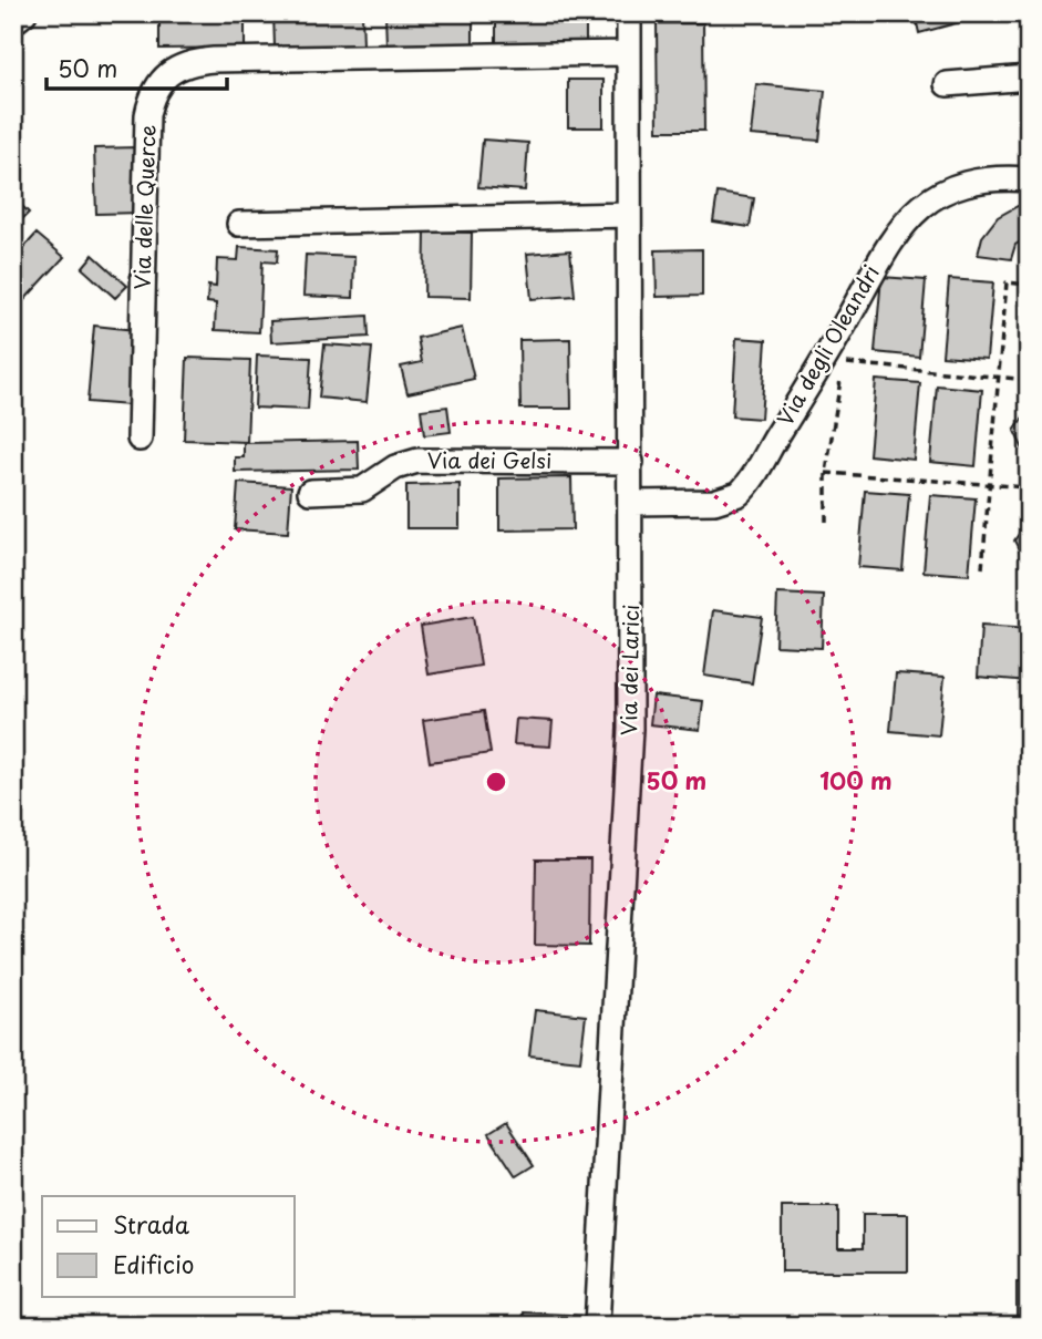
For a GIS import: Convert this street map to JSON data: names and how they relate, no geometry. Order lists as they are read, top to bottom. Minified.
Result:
{"streets":{"street":["Via delle Querce","Via degli Oleandri","Via dei Gelsi","Via dei Larici"]},"crossings":[["Via delle Querce","Via dei Larici"],["Via degli Oleandri","Via dei Larici"],["Via dei Gelsi","Via dei Larici"]],"legend":["Strada","Edificio"],"scale_bar":"50 m","rings":["50 m","100 m"]}
